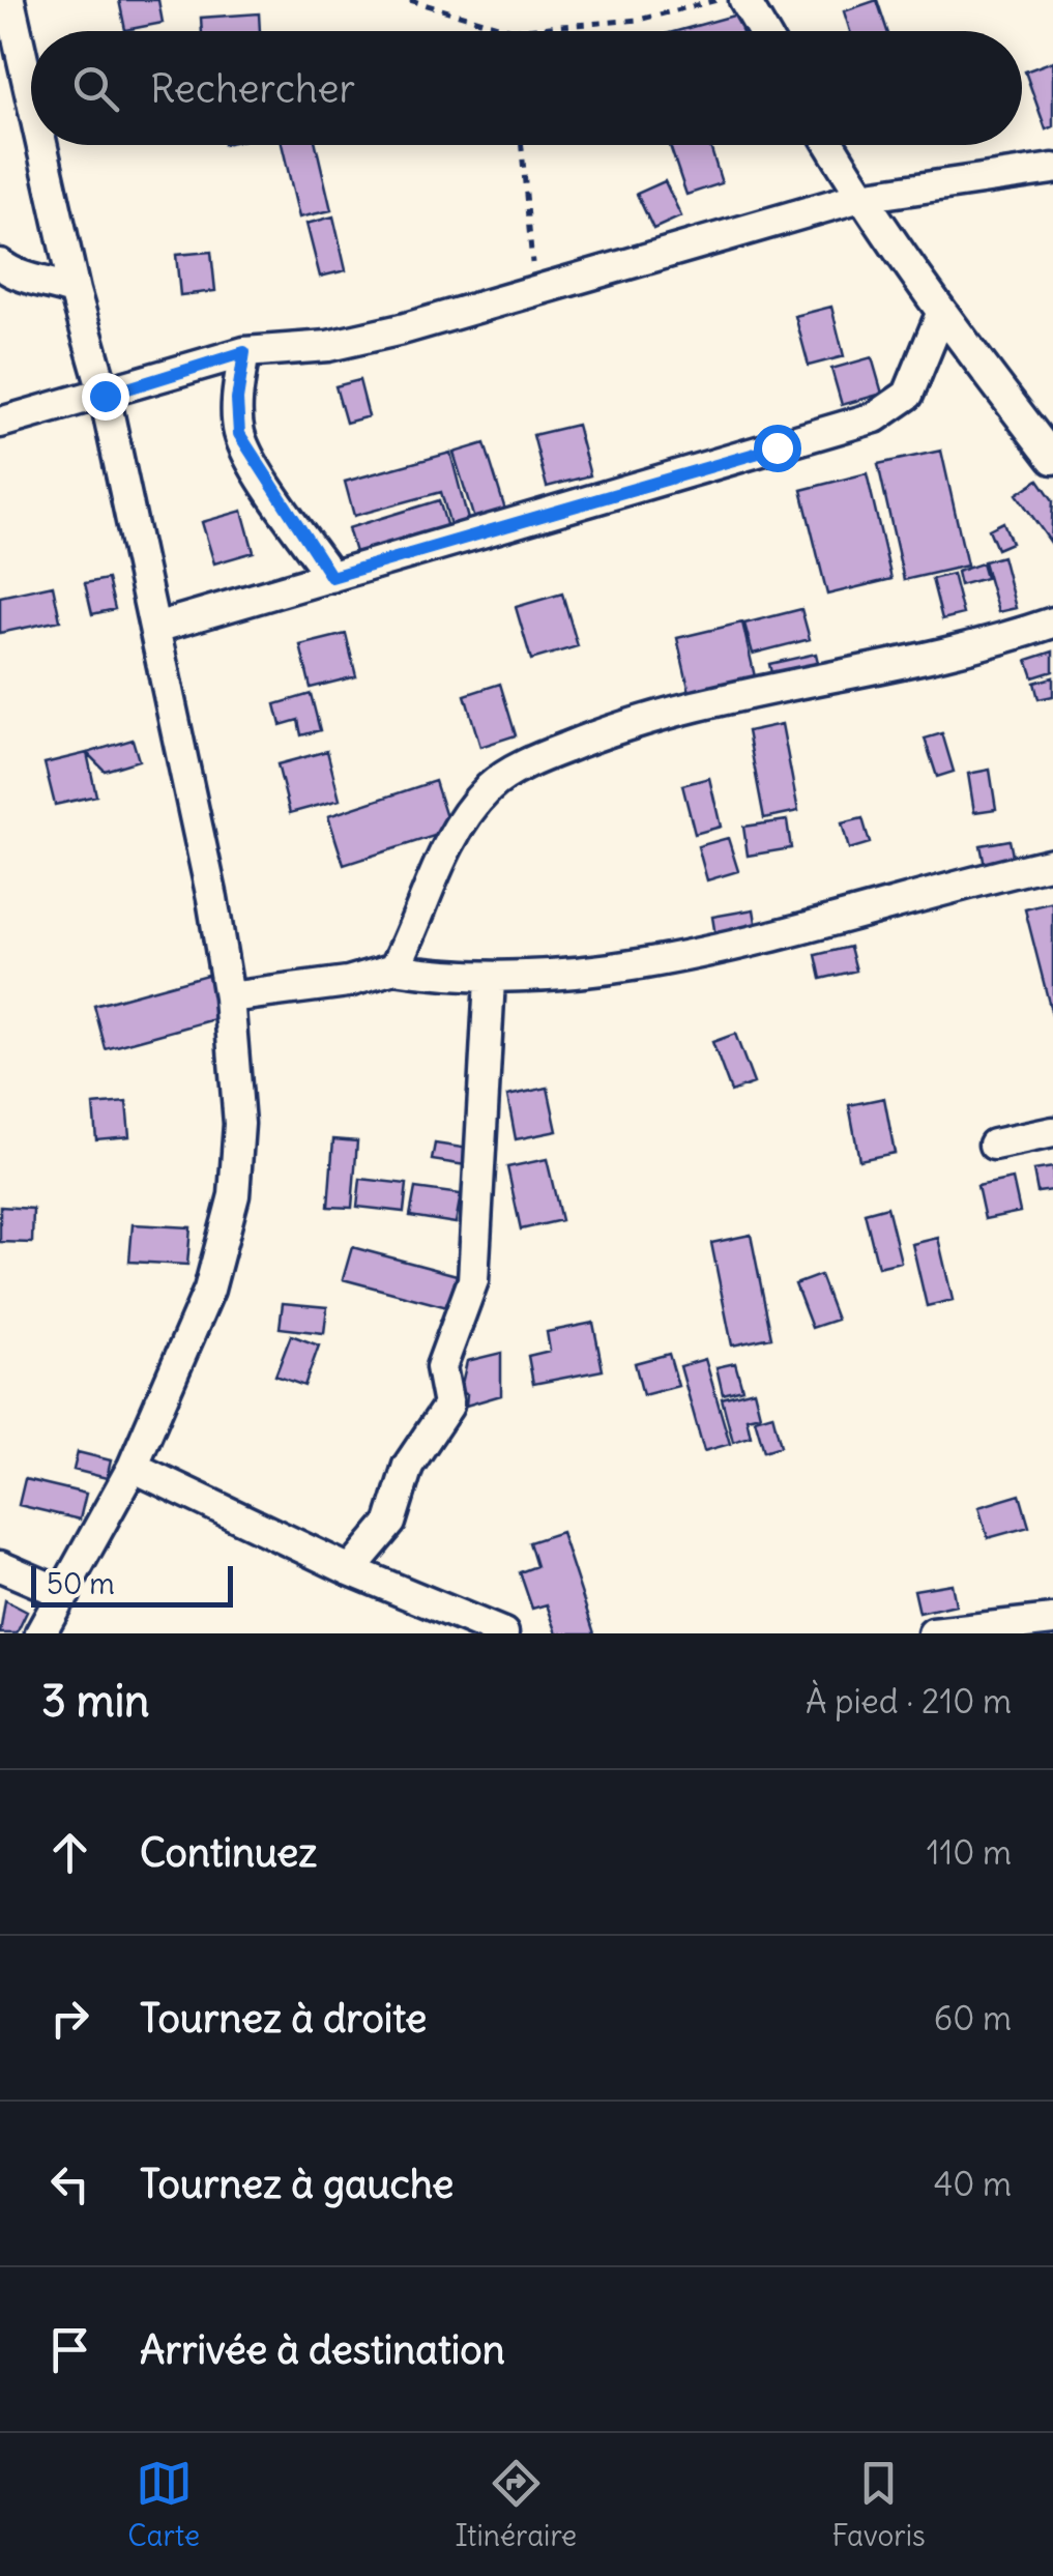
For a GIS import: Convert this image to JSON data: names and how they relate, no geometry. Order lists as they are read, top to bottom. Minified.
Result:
{"scale_bar":"50 m","page":{"search":"Rechercher","scale":"50 m","heading":["3 min","À pied · 210 m"],"list":[["Continuez","110 m"],["Tournez à droite","60 m"],["Tournez à gauche","40 m"],"Arrivée à destination"],"nav":["Carte","Itinéraire","Favoris"]}}
